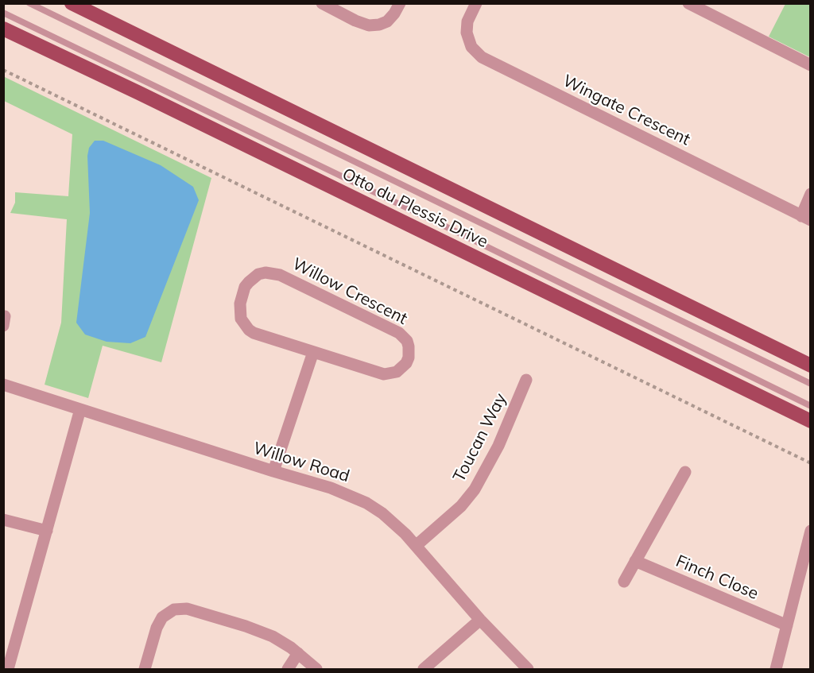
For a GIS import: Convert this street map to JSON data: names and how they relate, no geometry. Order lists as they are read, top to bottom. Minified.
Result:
{"streets":{"main road":["Otto du Plessis Drive"],"street":["Wingate Crescent","Willow Crescent","Toucan Way","Willow Road","Finch Close"]},"crossings":[["Toucan Way","Willow Road"]]}
